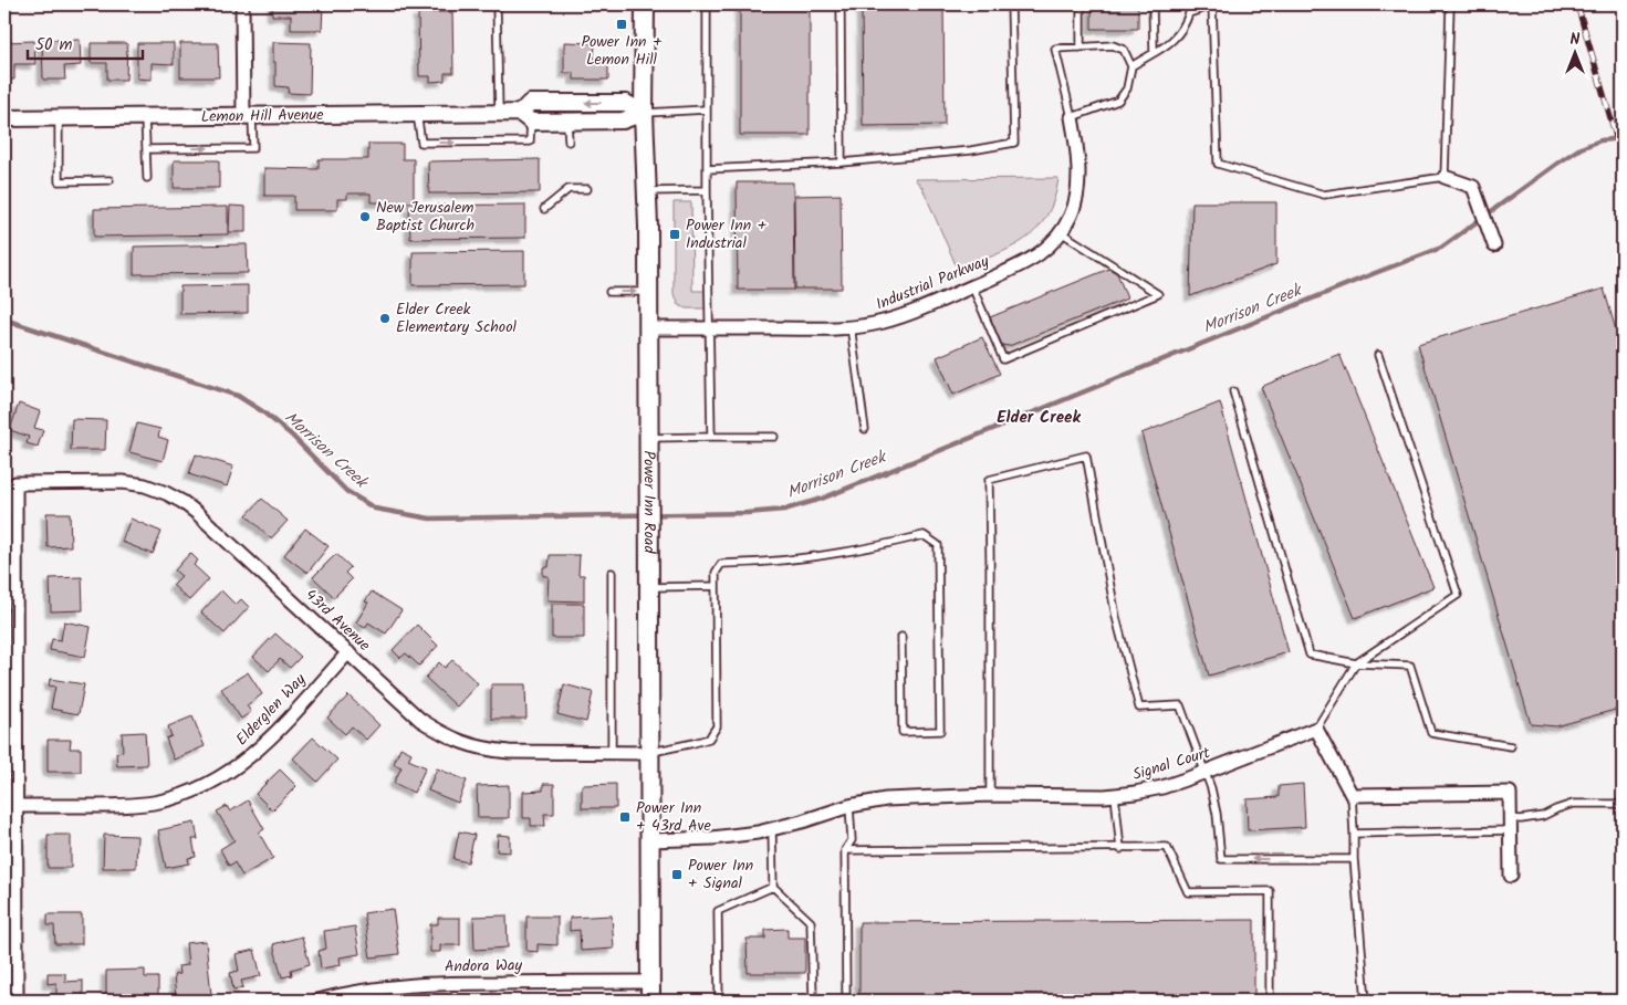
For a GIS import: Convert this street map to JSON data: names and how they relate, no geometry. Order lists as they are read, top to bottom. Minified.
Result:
{"streets":{"main road":["Power Inn Road"],"street":["Lemon Hill Avenue","Industrial Parkway","43rd Avenue","Elderglen Way","Signal Court","Andora Way"]},"crossings":[["Lemon Hill Avenue","Power Inn Road"],["Industrial Parkway","Power Inn Road"],["Power Inn Road","43rd Avenue"],["Power Inn Road","Signal Court"],["Power Inn Road","Andora Way"],["43rd Avenue","Elderglen Way"]],"districts":["Elder Creek"],"water":["Morrison Creek"],"places":{"transit":["Power Inn + Lemon Hill","Power Inn + Industrial","Power Inn + 43rd Ave","Power Inn + Signal"],"other":["New Jerusalem Baptist Church","Elder Creek Elementary School"]},"scale_bar":"50 m","north":"top"}
